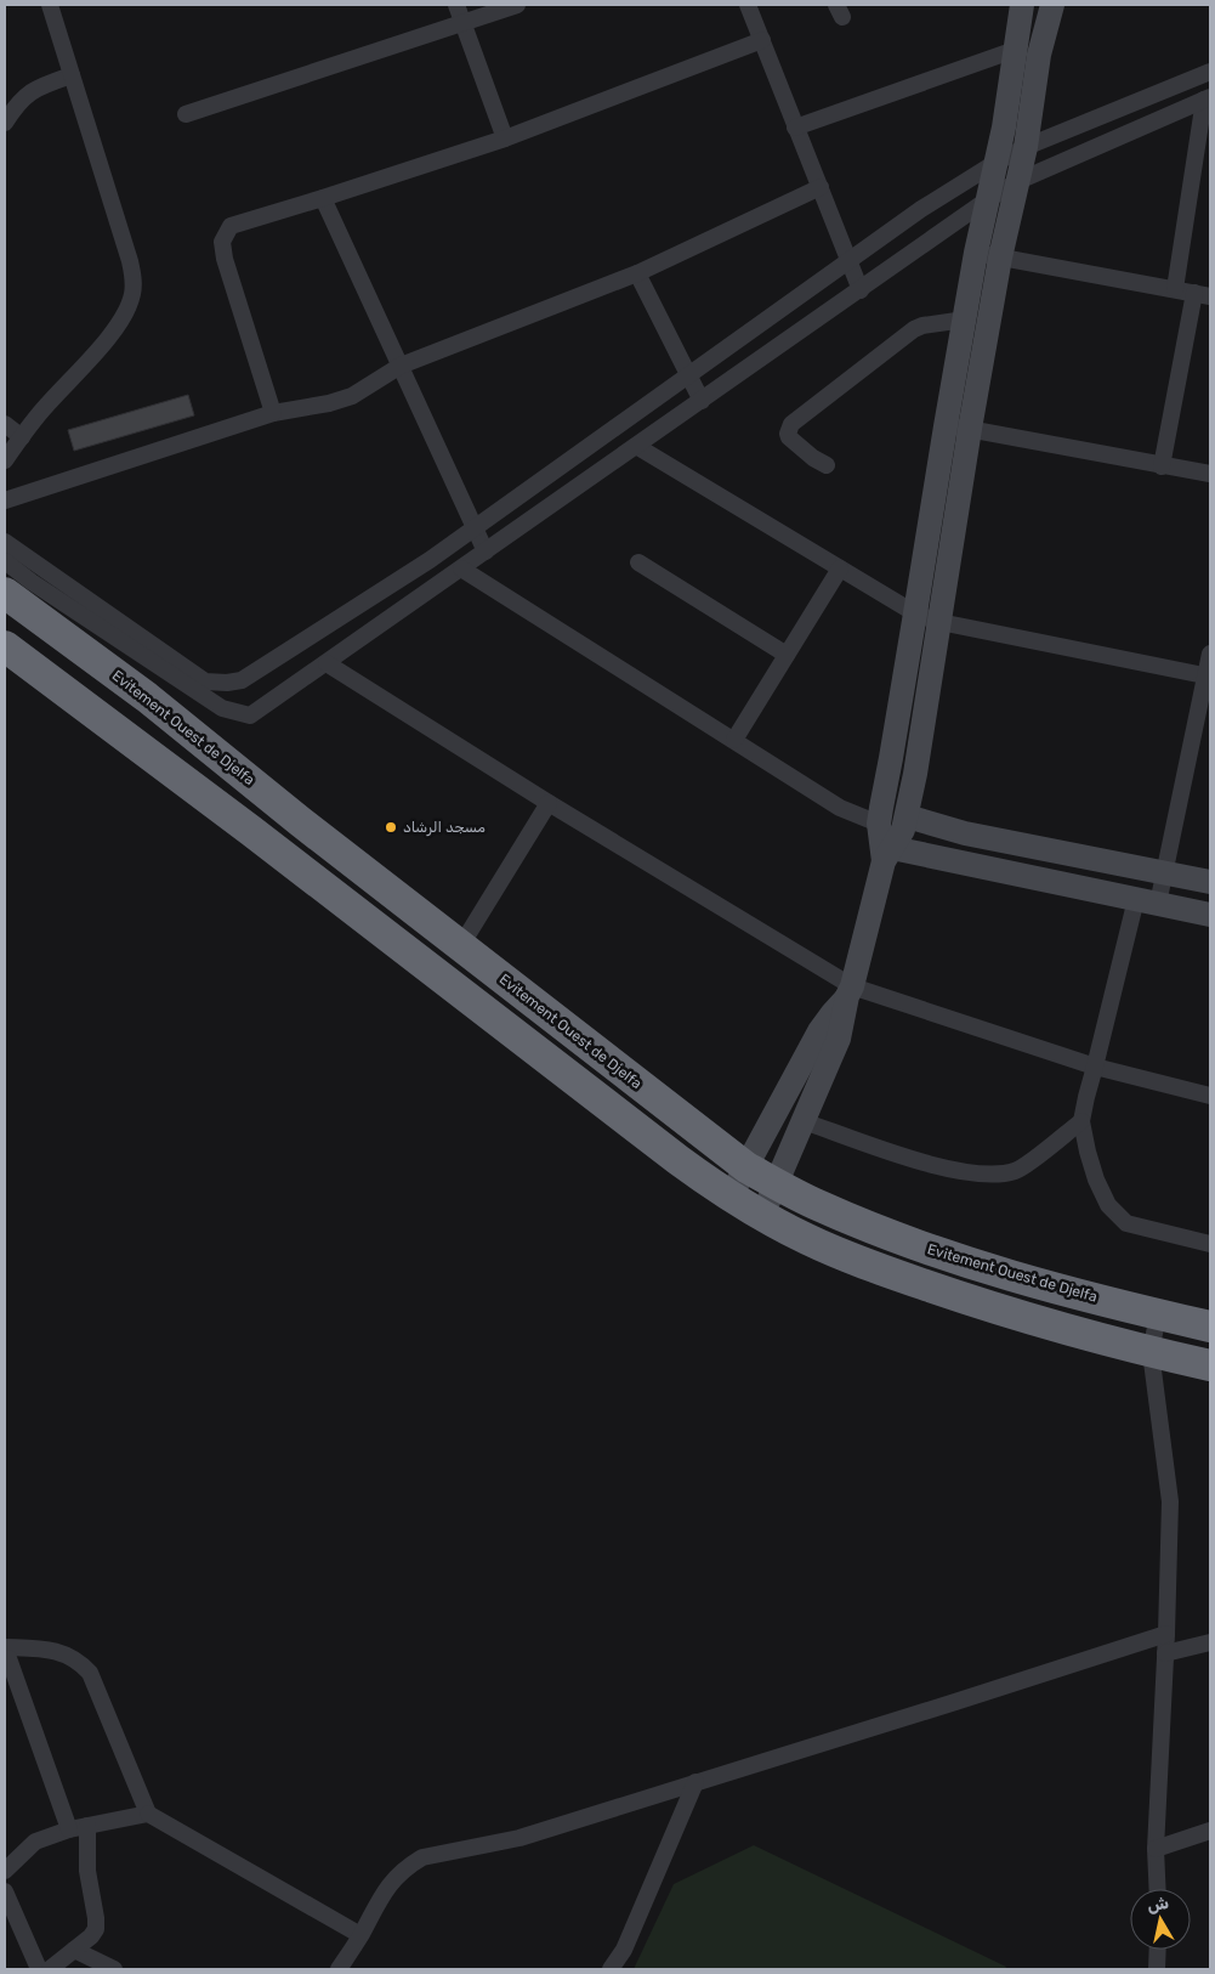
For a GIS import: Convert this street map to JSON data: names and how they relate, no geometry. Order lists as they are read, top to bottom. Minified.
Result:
{"streets":{"highway":["Evitement Ouest de Djelfa"]},"places":["مسجد الرشاد"],"north":"top"}
